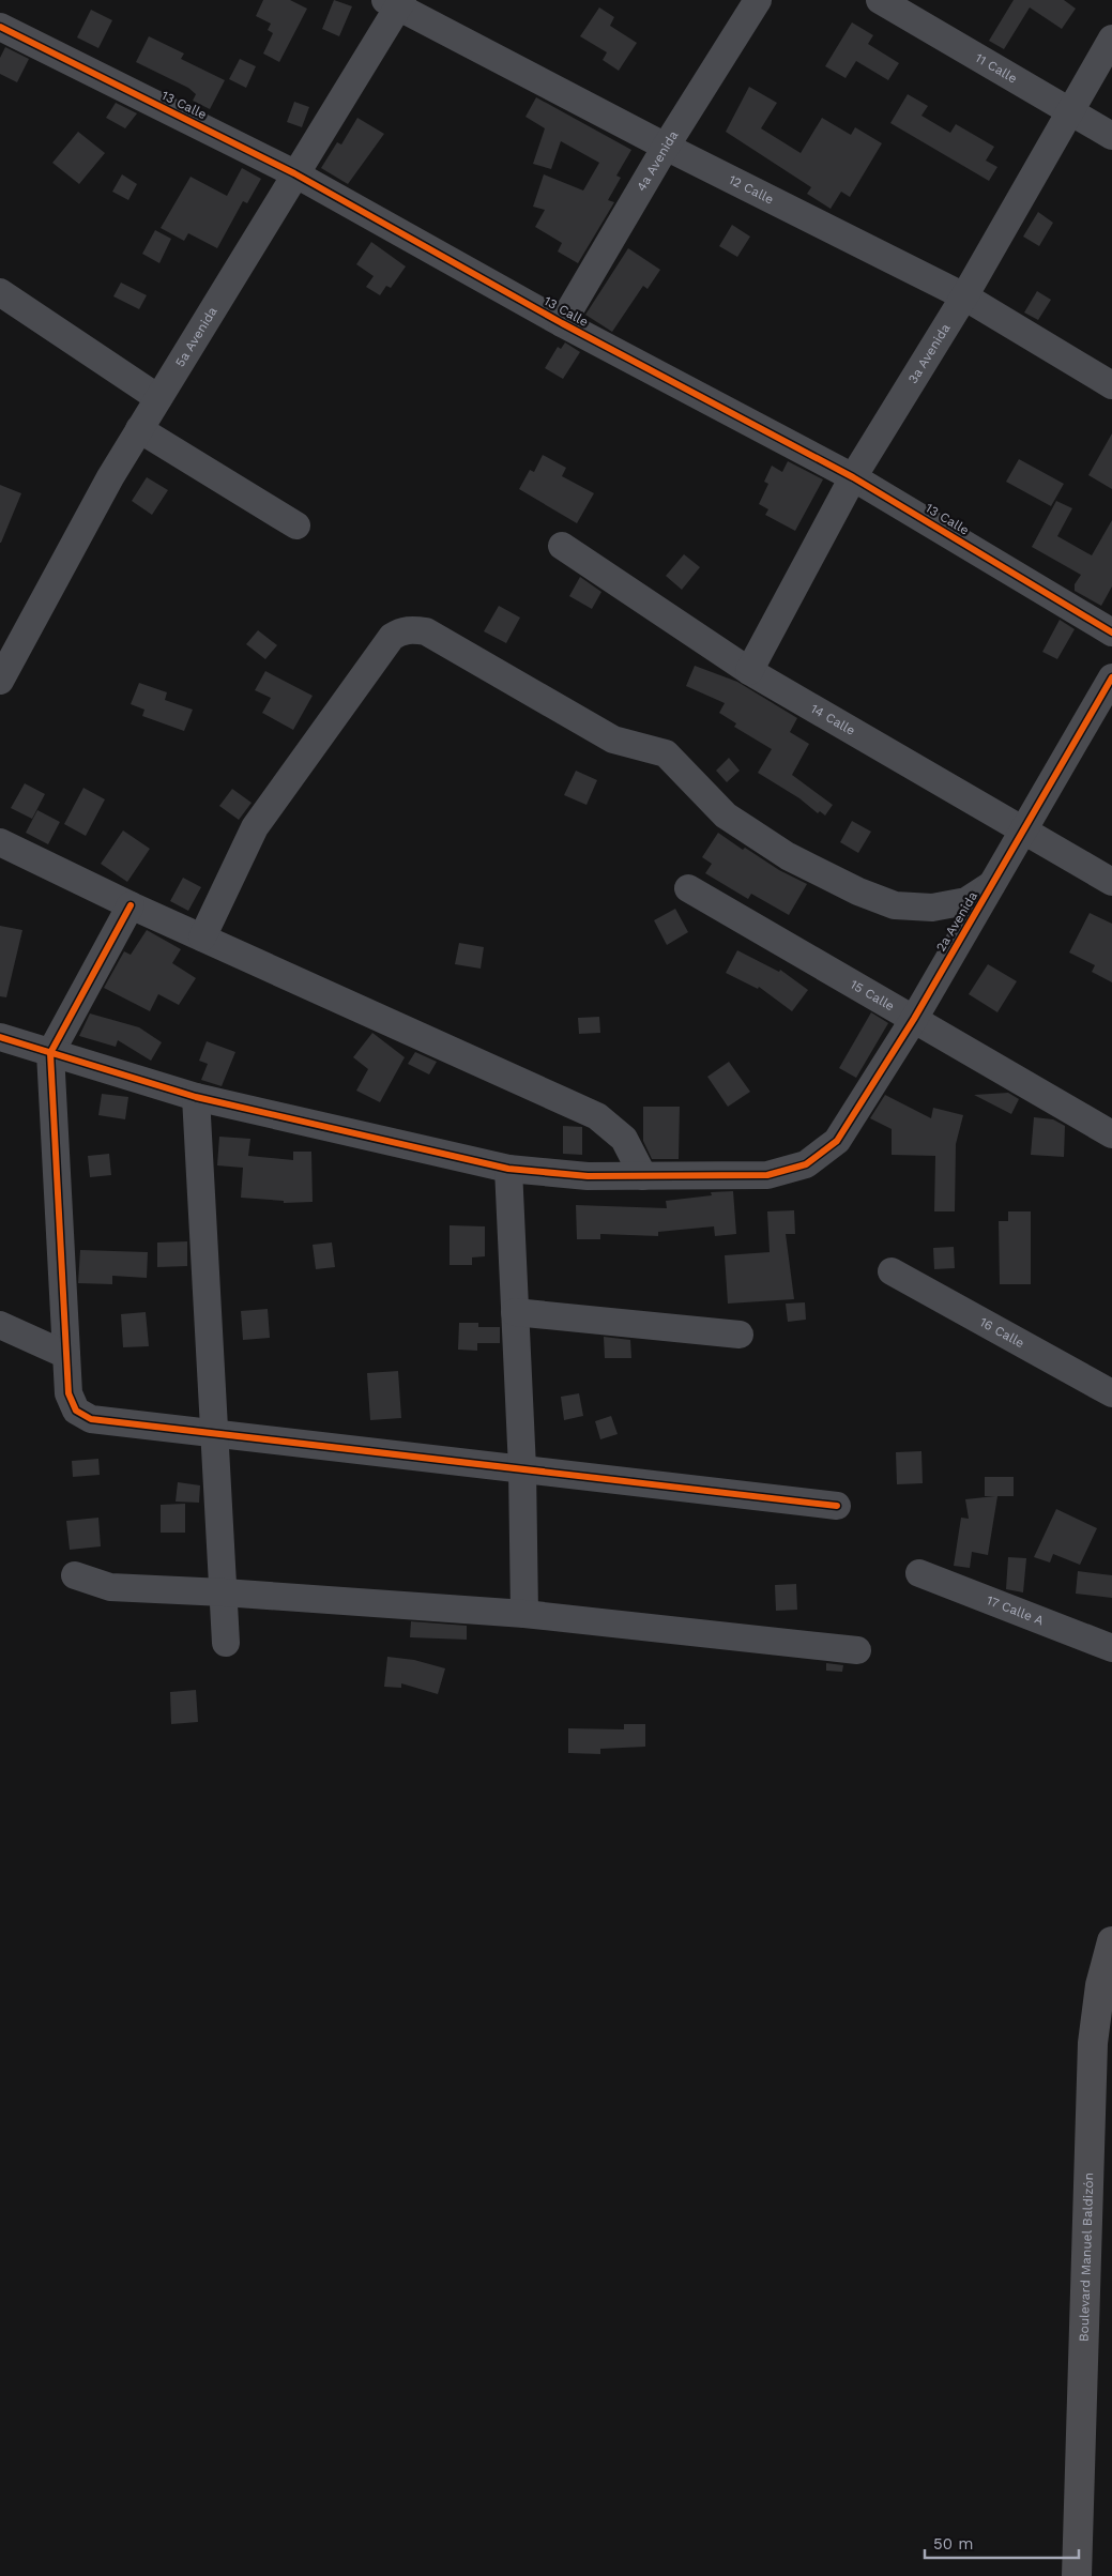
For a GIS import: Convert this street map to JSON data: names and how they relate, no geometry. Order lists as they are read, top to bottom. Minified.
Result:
{"streets":{"main road":["Boulevard Manuel Baldizón"],"street":["11 Calle","13 Calle","4a Avenida","12 Calle","5a Avenida","3a Avenida","14 Calle","2a Avenida","15 Calle","16 Calle","17 Calle A"]},"crossings":[["11 Calle","3a Avenida"],["13 Calle","4a Avenida"],["13 Calle","5a Avenida"],["13 Calle","3a Avenida"],["4a Avenida","12 Calle"],["12 Calle","5a Avenida"],["12 Calle","3a Avenida"],["3a Avenida","14 Calle"],["14 Calle","2a Avenida"],["2a Avenida","15 Calle"]],"scale_bar":"50 m"}
